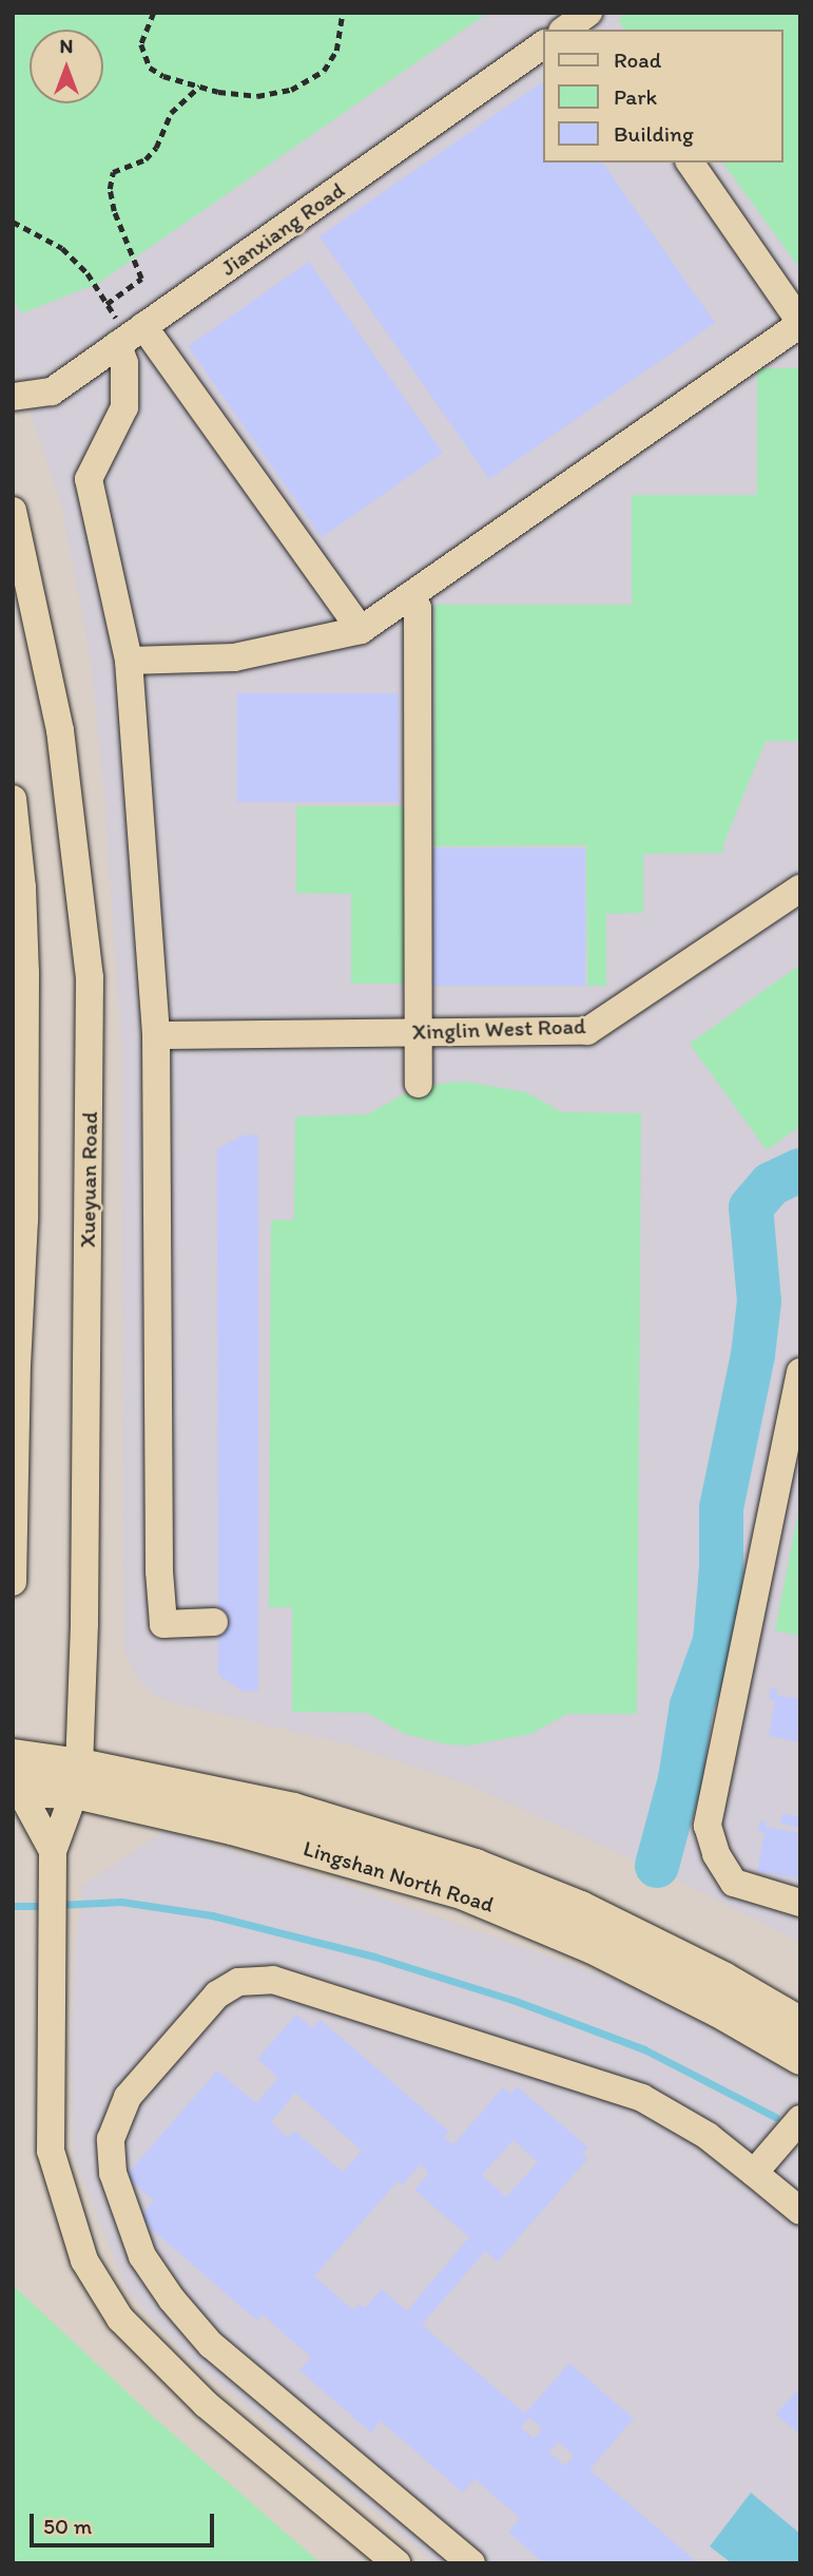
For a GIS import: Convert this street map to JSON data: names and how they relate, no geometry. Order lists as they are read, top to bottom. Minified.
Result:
{"streets":{"main road":["Lingshan North Road"],"street":["Jianxiang Road","Xinglin West Road","Xueyuan Road"]},"crossings":[["Xueyuan Road","Lingshan North Road"]],"legend":["Road","Park","Building"],"scale_bar":"50 m","north":"top"}
